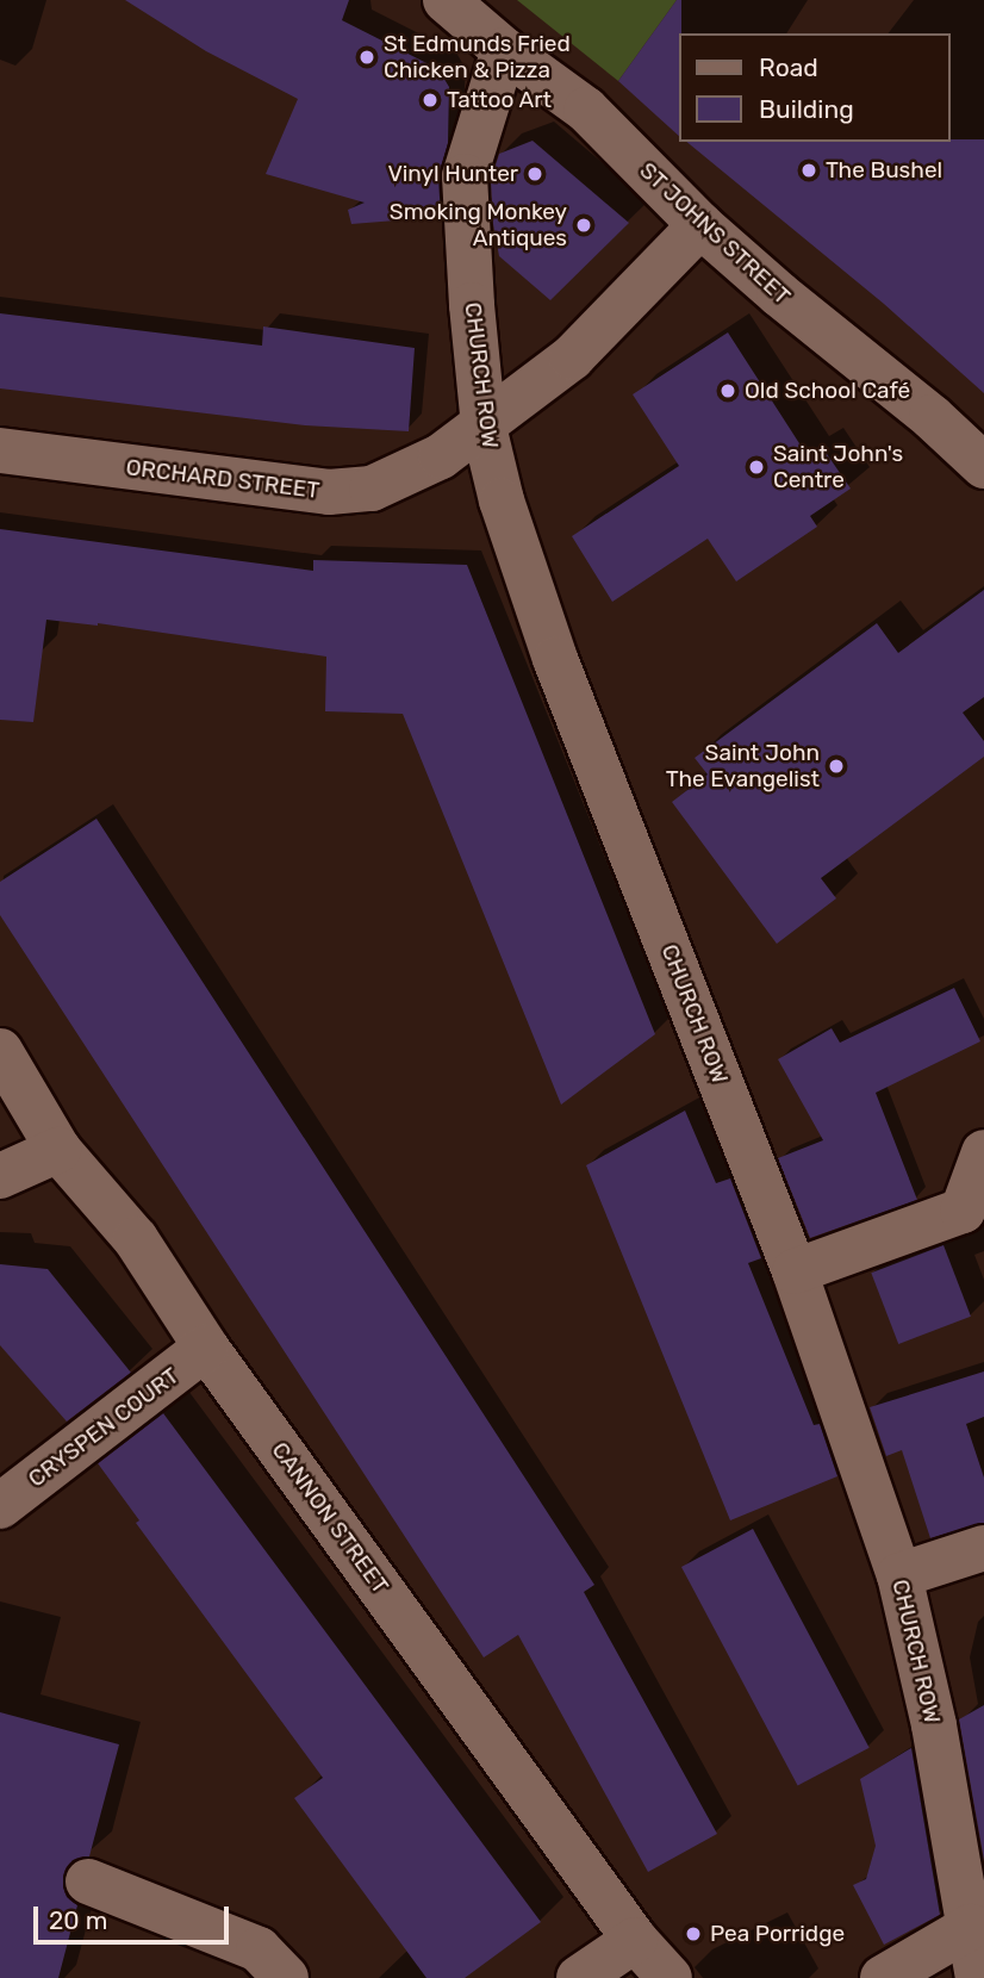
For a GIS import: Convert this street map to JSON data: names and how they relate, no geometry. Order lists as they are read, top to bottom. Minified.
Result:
{"streets":{"street":["ST JOHNS STREET","CHURCH ROW","ORCHARD STREET","CRYSPEN COURT","CANNON STREET"]},"crossings":[["ST JOHNS STREET","CHURCH ROW"],["ST JOHNS STREET","ORCHARD STREET"],["CHURCH ROW","ORCHARD STREET"],["CRYSPEN COURT","CANNON STREET"]],"places":["St Edmunds Fried Chicken & Pizza","Tattoo Art","The Bushel","Vinyl Hunter","Smoking Monkey Antiques","Old School Café","Saint John's Centre","Saint John The Evangelist","Pea Porridge"],"legend":["Road","Building"],"scale_bar":"20 m"}
